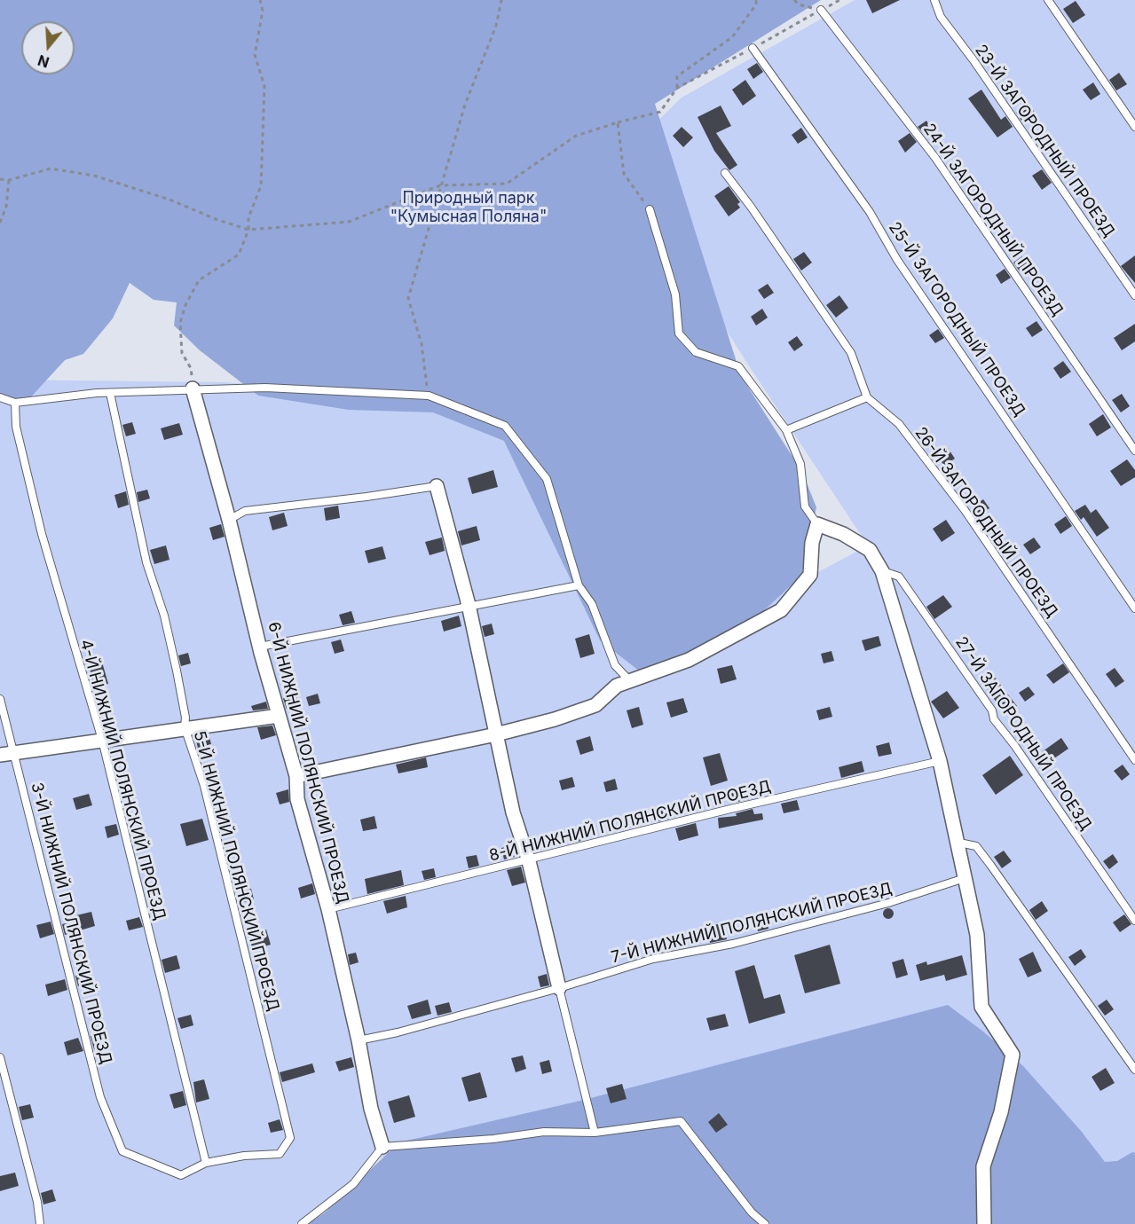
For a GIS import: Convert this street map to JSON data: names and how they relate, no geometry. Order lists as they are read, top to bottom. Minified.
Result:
{"streets":{"street":["6-Й НИЖНИЙ ПОЛЯНСКИЙ ПРОЕЗД"],"lane":["23-Й ЗАГОРОДНЫЙ ПРОЕЗД","24-Й ЗАГОРОДНЫЙ ПРОЕЗД","25-Й ЗАГОРОДНЫЙ ПРОЕЗД","26-Й ЗАГОРОДНЫЙ ПРОЕЗД","27-Й ЗАГОРОДНЫЙ ПРОЕЗД","4-Й НИЖНИЙ ПОЛЯНСКИЙ ПРОЕЗД","8-Й НИЖНИЙ ПОЛЯНСКИЙ ПРОЕЗД","5-Й НИЖНИЙ ПОЛЯНСКИЙ ПРОЕЗД","3-Й НИЖНИЙ ПОЛЯНСКИЙ ПРОЕЗД","7-Й НИЖНИЙ ПОЛЯНСКИЙ ПРОЕЗД"]},"crossings":[["6-Й НИЖНИЙ ПОЛЯНСКИЙ ПРОЕЗД","8-Й НИЖНИЙ ПОЛЯНСКИЙ ПРОЕЗД"],["6-Й НИЖНИЙ ПОЛЯНСКИЙ ПРОЕЗД","7-Й НИЖНИЙ ПОЛЯНСКИЙ ПРОЕЗД"],["4-Й НИЖНИЙ ПОЛЯНСКИЙ ПРОЕЗД","5-Й НИЖНИЙ ПОЛЯНСКИЙ ПРОЕЗД"],["4-Й НИЖНИЙ ПОЛЯНСКИЙ ПРОЕЗД","3-Й НИЖНИЙ ПОЛЯНСКИЙ ПРОЕЗД"],["5-Й НИЖНИЙ ПОЛЯНСКИЙ ПРОЕЗД","3-Й НИЖНИЙ ПОЛЯНСКИЙ ПРОЕЗД"]],"parks":["Природный парк \"Кумысная Поляна\""],"north":"bottom"}
